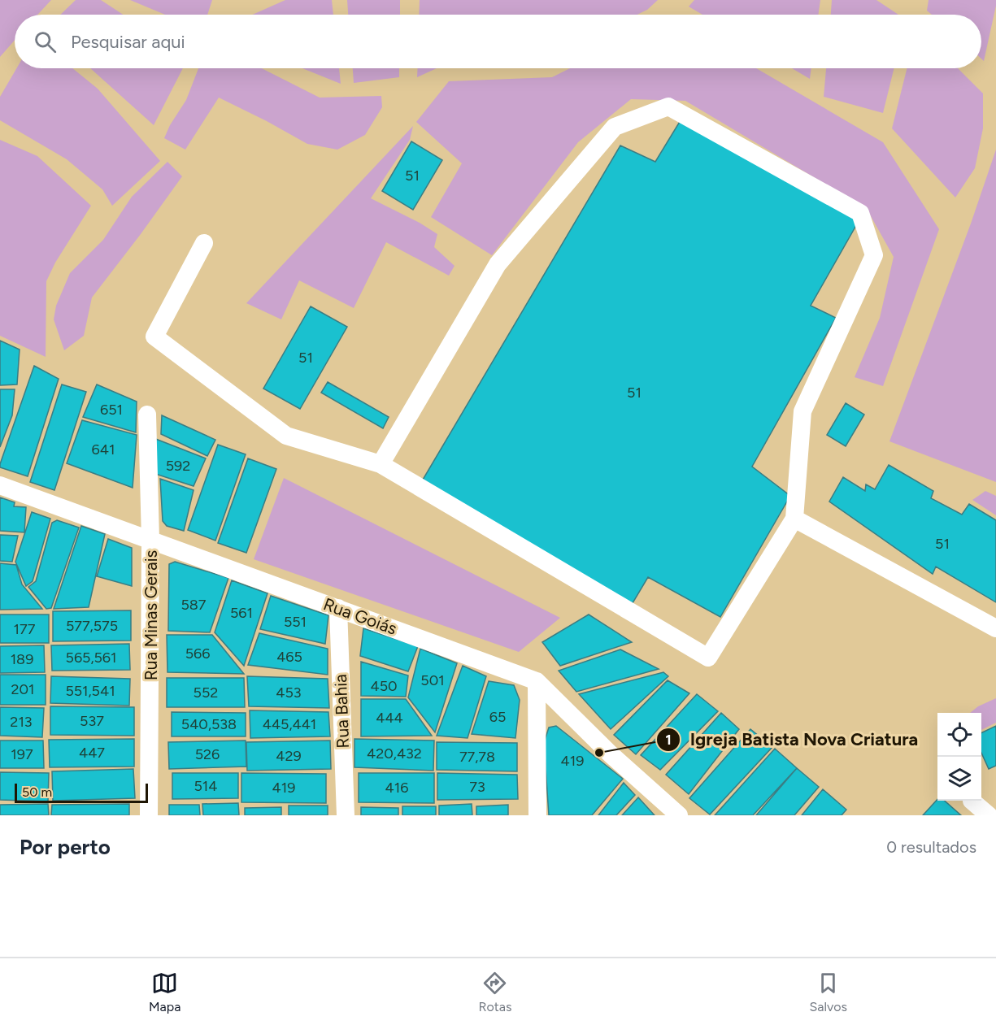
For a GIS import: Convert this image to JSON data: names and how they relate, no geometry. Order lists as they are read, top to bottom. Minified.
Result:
{"streets":{"street":["Rua Minas Gerais","Rua Goiás","Rua Bahia"]},"crossings":[["Rua Minas Gerais","Rua Goiás"],["Rua Goiás","Rua Bahia"]],"places":["Igreja Batista Nova Criatura"],"house_numbers":["51","51","51","651","641","592","51","587","561","551","577,575","177","566","465","565,561","189","501","450","201","551,541","552","453","65","444","537","213","540,538","445,441","447","420,432","197","526","429","77,78","419","514","73","419","416"],"scale_bar":"50 m","page":{"search":"Pesquisar aqui","scale":"50 m","heading":["Por perto","0 resultados"],"nav":["Mapa","Rotas","Salvos"]}}
